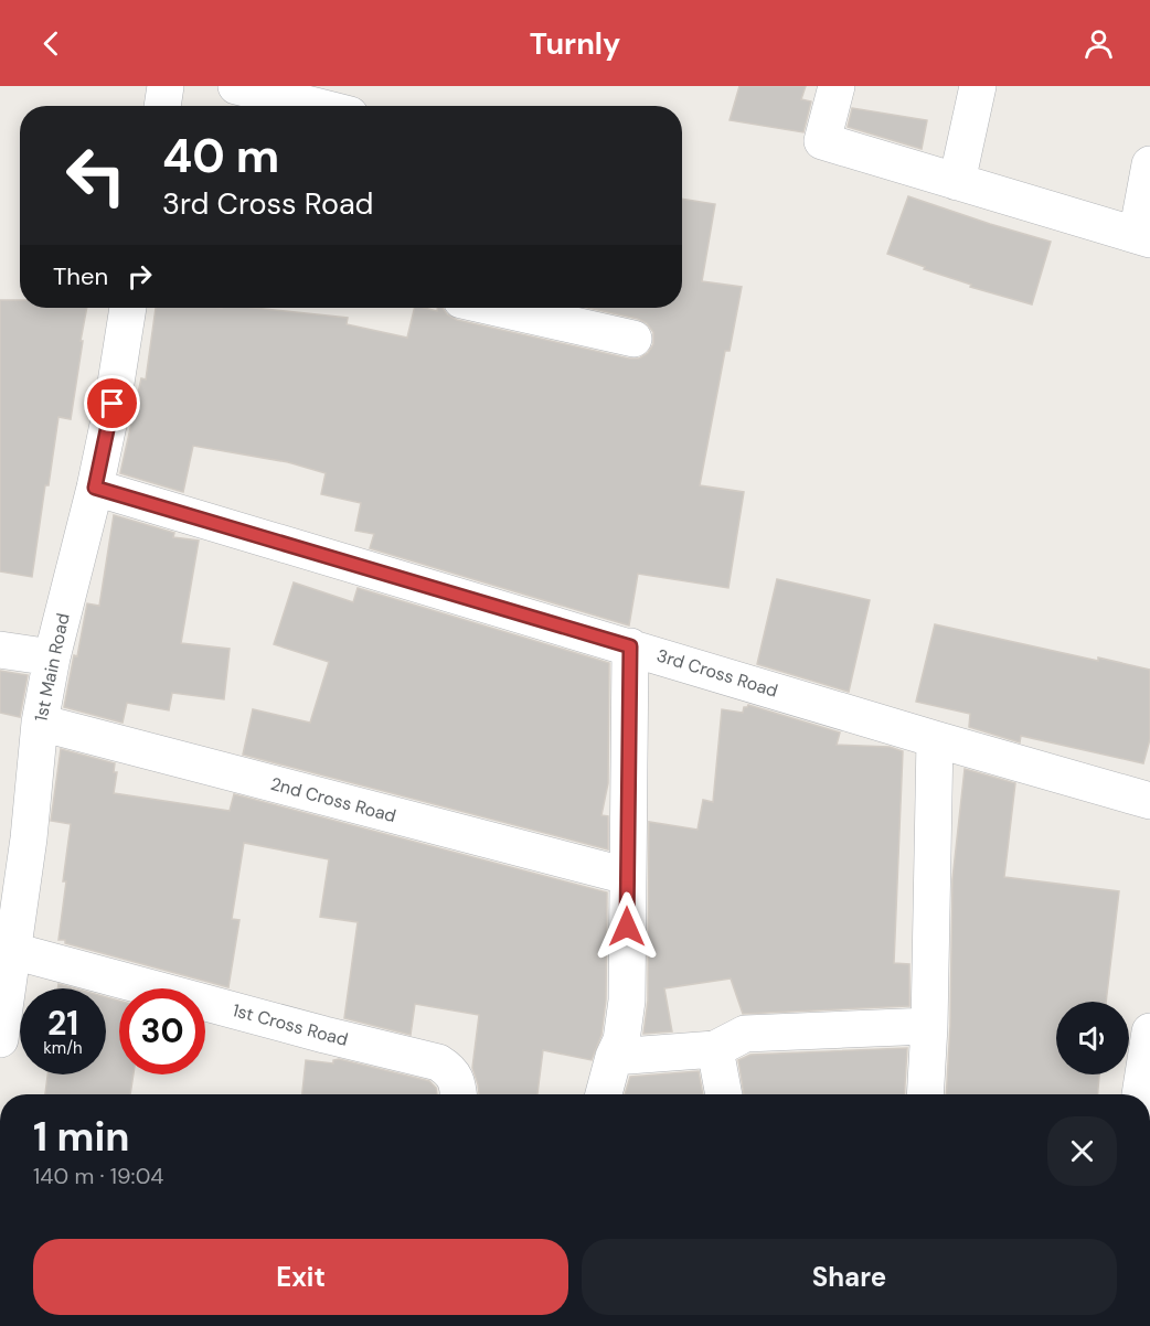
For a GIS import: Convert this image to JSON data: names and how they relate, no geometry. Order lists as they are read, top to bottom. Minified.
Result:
{"streets":{"street":["1st Main Road","3rd Cross Road","2nd Cross Road","1st Cross Road"]},"crossings":[["1st Main Road","3rd Cross Road"],["1st Main Road","2nd Cross Road"],["1st Main Road","1st Cross Road"]],"page":{"header":"Turnly","turn":["40 m","3rd Cross Road"],"then":"Then","speed":"21 km/h","limit":"30","heading":["1 min","140 m · 19:04"],"buttons":["Exit","Share"]}}
